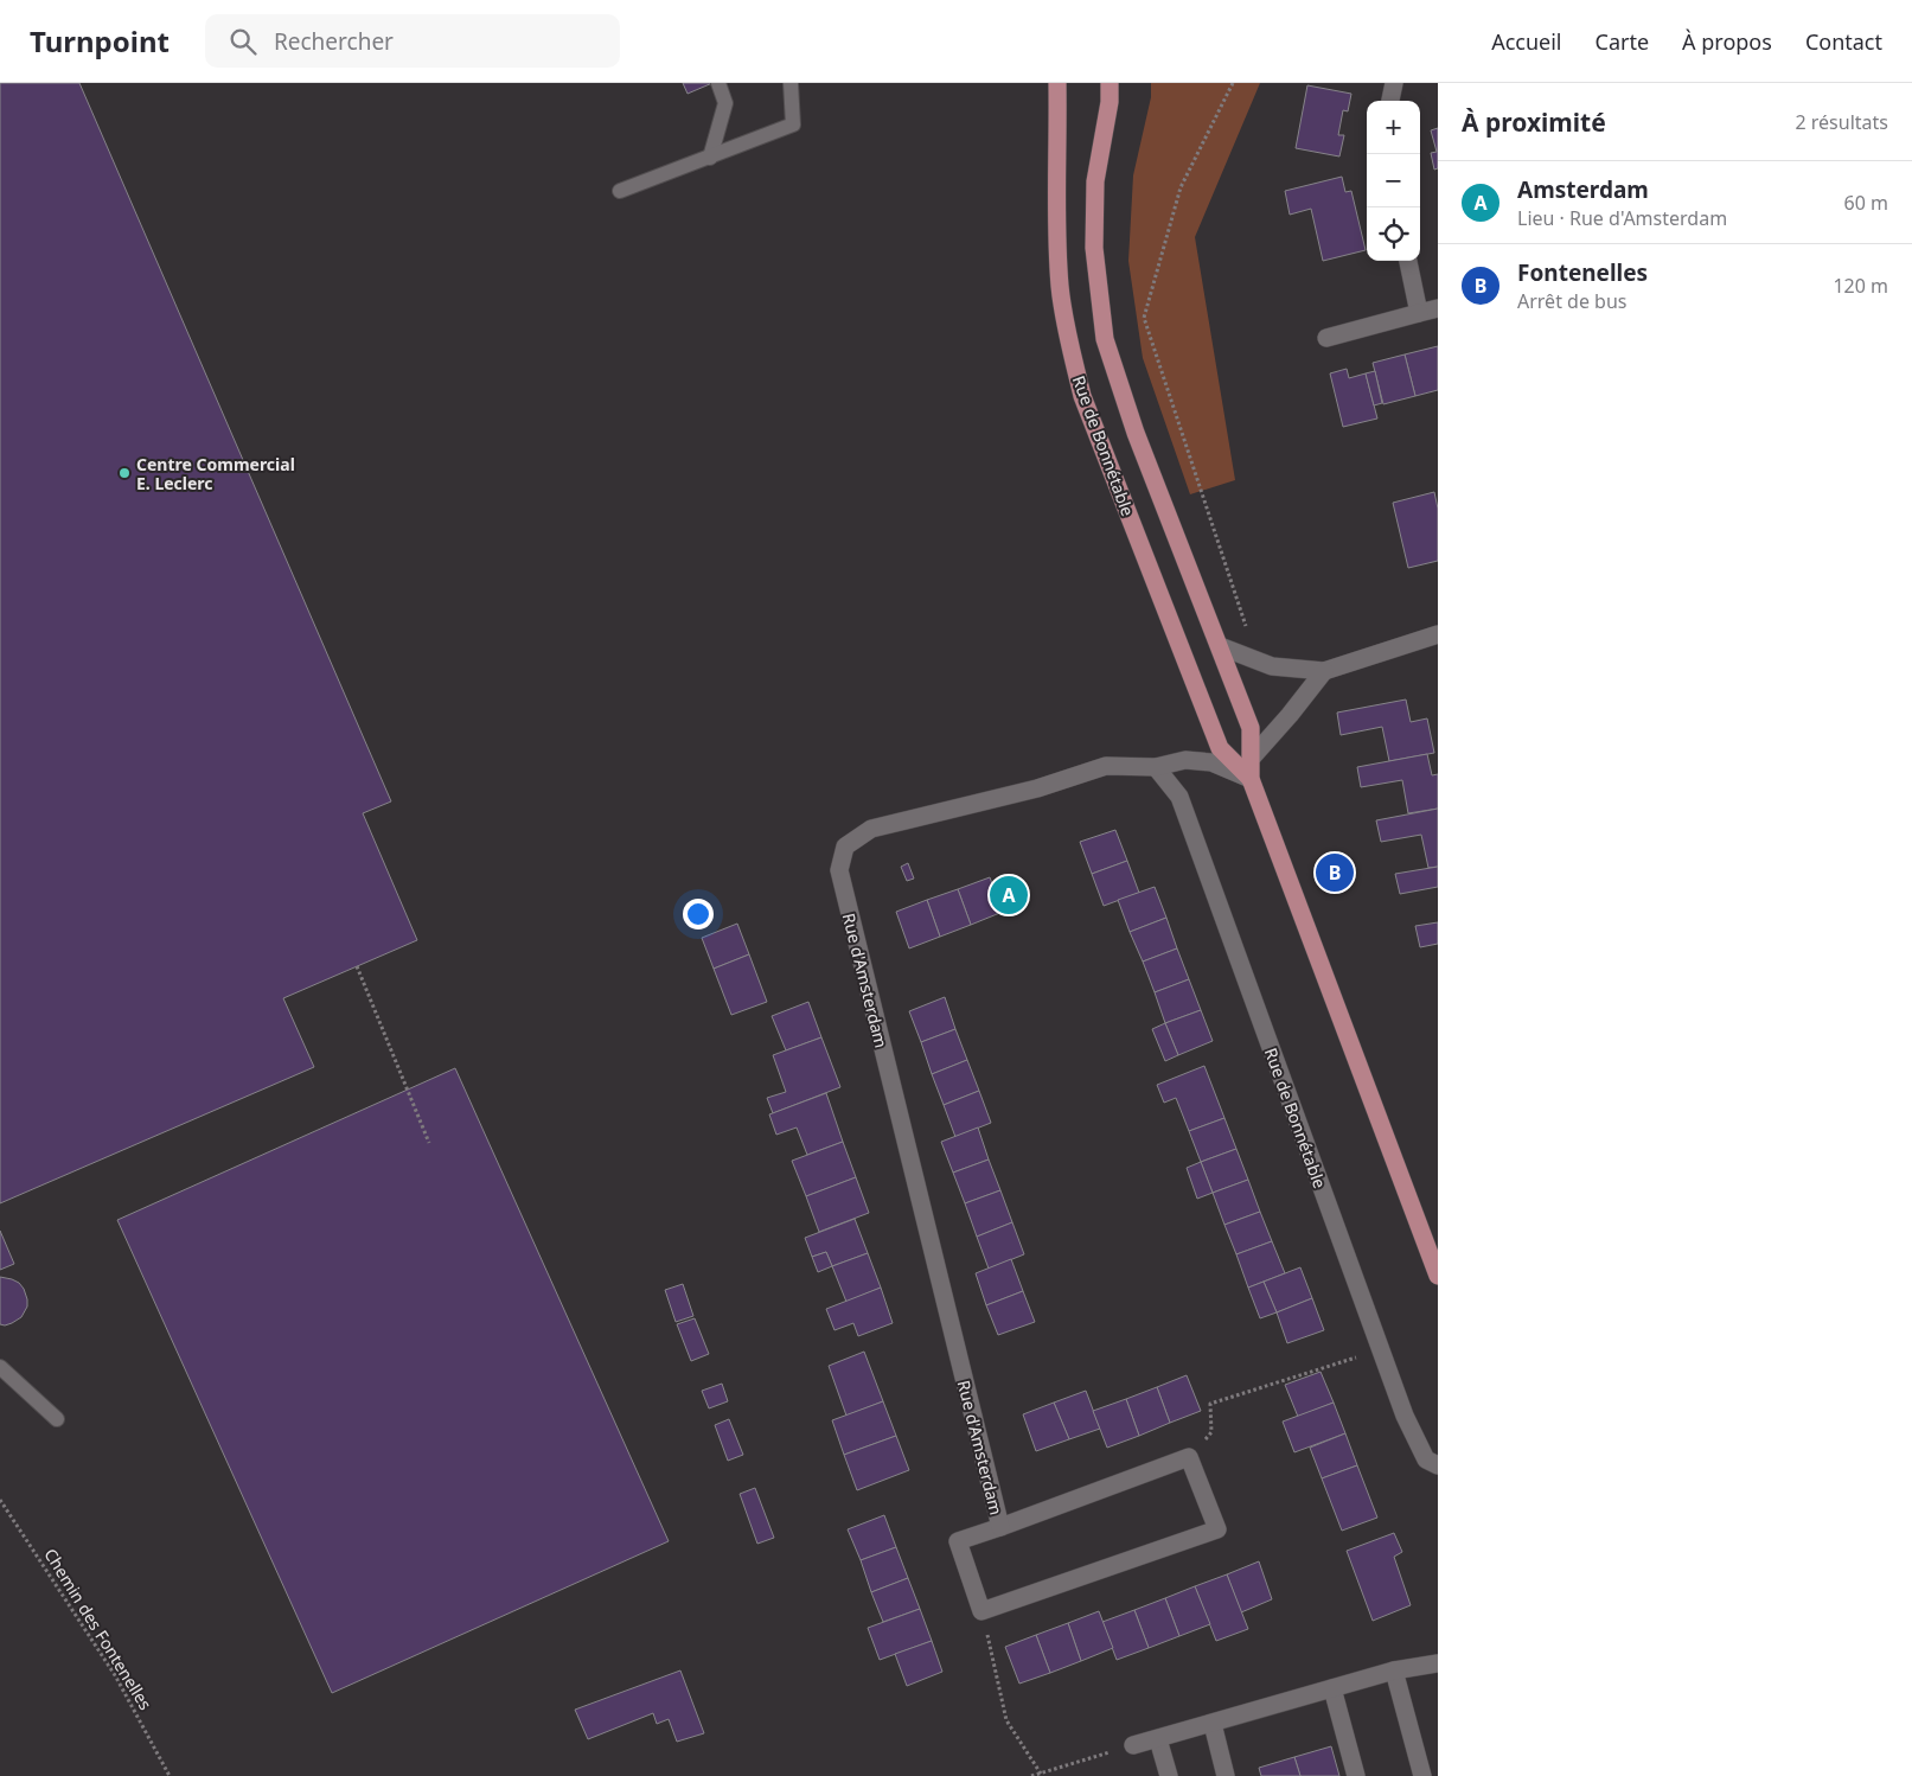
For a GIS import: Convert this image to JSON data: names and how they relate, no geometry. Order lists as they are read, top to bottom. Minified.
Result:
{"streets":{"main road":["Rue de Bonnétable"],"street":["Rue d'Amsterdam"],"path":["Chemin des Fontenelles"]},"crossings":[["Rue de Bonnétable","Rue d'Amsterdam"]],"places":["Centre Commercial E. Leclerc"],"page":{"header":"Turnpoint","search":"Rechercher","nav":["Accueil","Carte","À propos","Contact"],"heading":["À proximité","2 résultats"],"map_buttons":["+","−"],"list":[{"mark":"A","name":"Amsterdam","note":"Lieu · Rue d'Amsterdam","value":"60 m"},{"mark":"B","name":"Fontenelles","note":"Arrêt de bus","value":"120 m"}],"pins":["B","A"]}}
